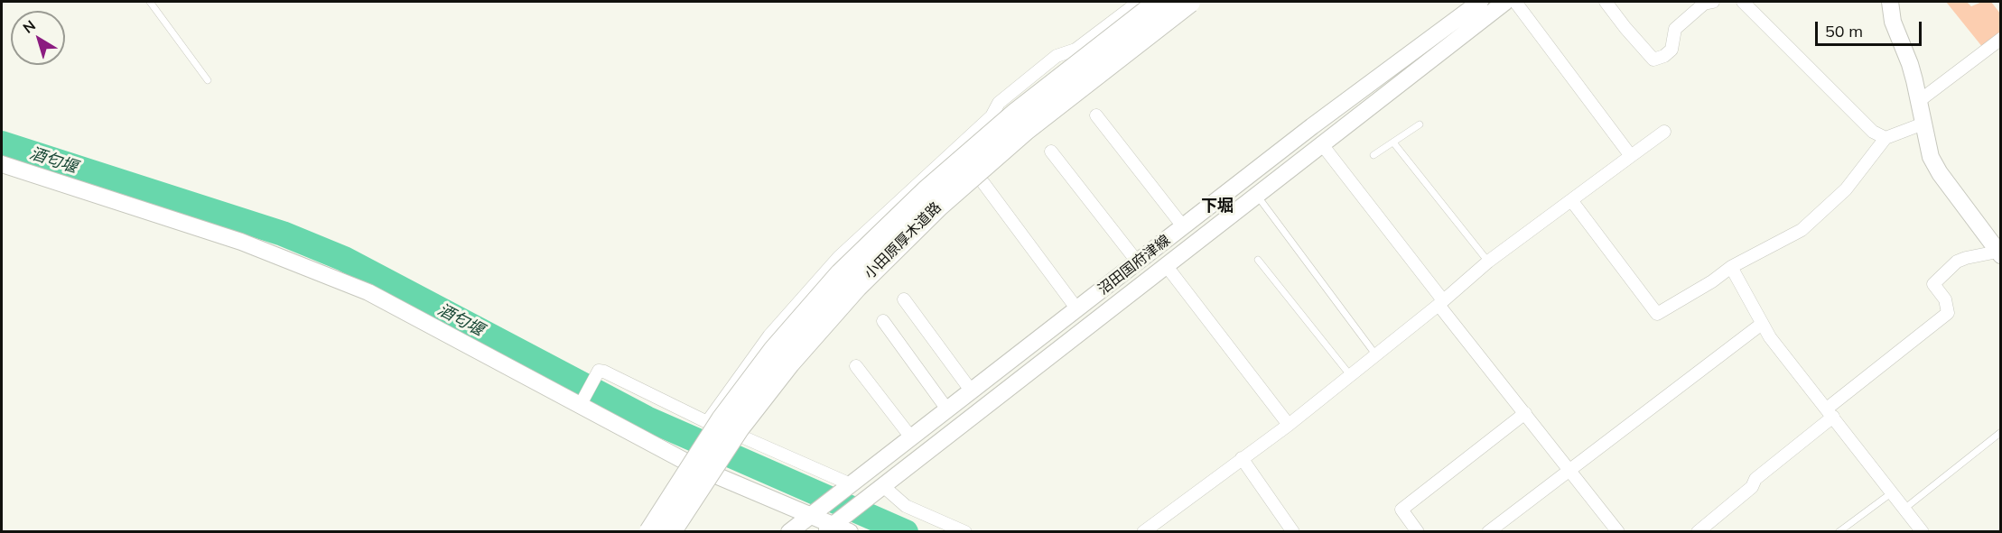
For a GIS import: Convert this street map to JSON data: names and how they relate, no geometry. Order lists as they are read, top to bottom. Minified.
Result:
{"streets":{"highway":["小田原厚木道路"],"main road":["沼田国府津線"]},"districts":["下堀"],"water":["酒匂堰"],"scale_bar":"50 m","north":"top left"}
